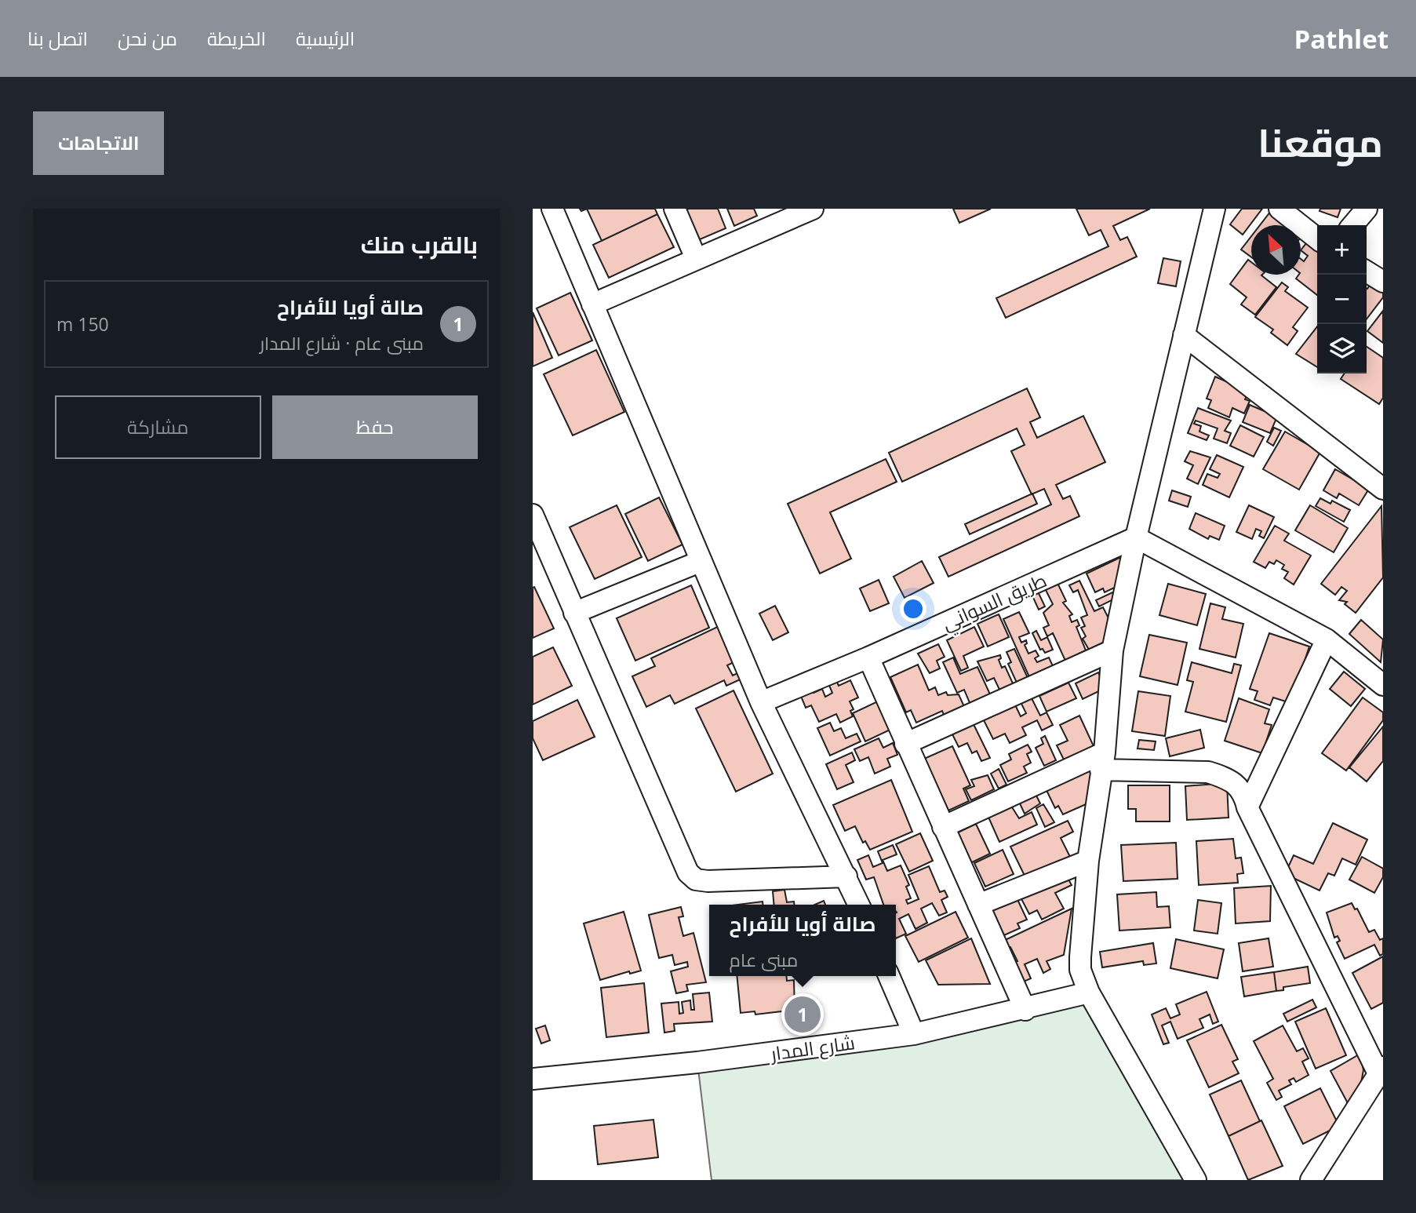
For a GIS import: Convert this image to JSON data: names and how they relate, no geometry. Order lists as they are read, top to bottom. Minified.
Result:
{"streets":{"street":["طريق السواني","شارع المدار"]},"north":"top left","page":{"header":"Pathlet","nav":["الرئيسية","الخريطة","من نحن","اتصل بنا"],"title":"موقعنا","buttons":["الاتجاهات",["حفظ","مشاركة"]],"heading":"بالقرب منك","map_buttons":["+","−"],"list":[{"mark":"1","name":"صالة أويا للأفراح","note":"مبنى عام · شارع المدار","value":"150 m"}],"popup":["صالة أويا للأفراح","مبنى عام"],"pins":"1"}}
